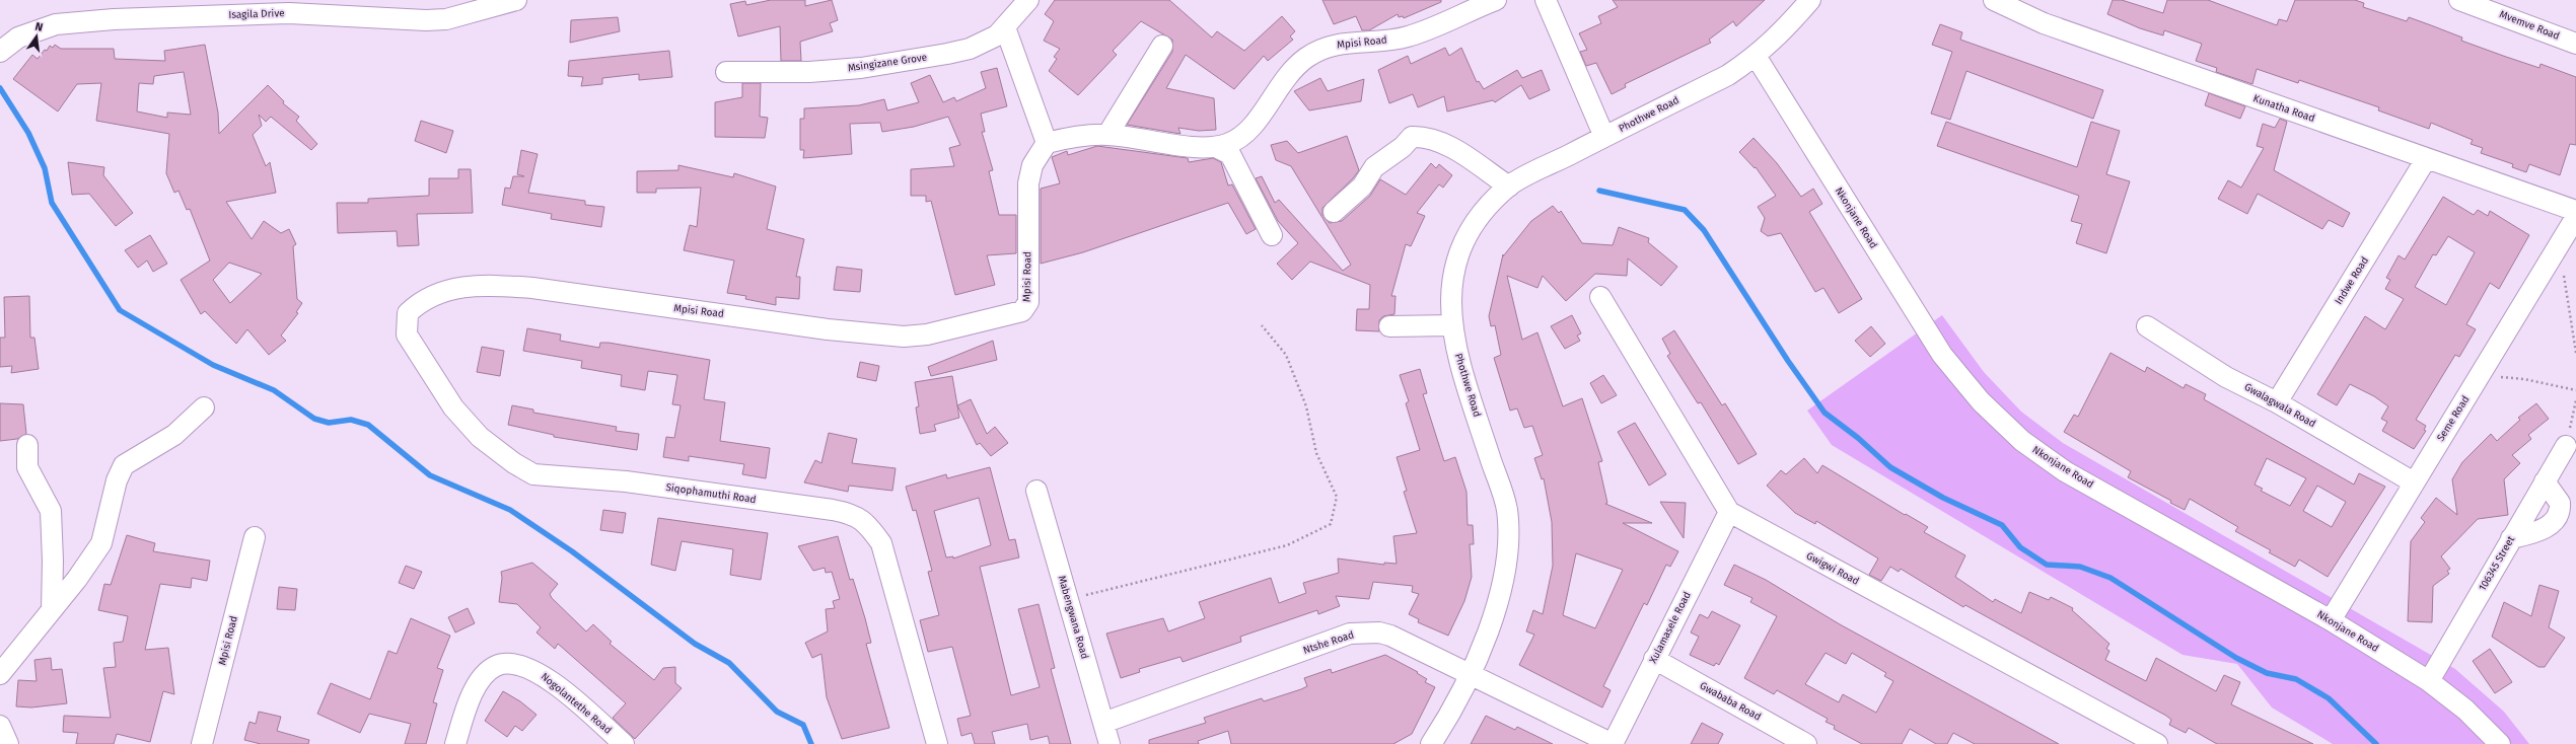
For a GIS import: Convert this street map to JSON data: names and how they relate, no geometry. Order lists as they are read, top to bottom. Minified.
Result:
{"streets":{"street":["Isagila Drive","Mvemve Road","Mpisi Road","Msingizane Grove","Kunatha Road","Phothwe Road","Nkonjane Road","Indwe Road","Gwalagwala Road","Seme Road","Siqophamuthi Road","106345 Street","Gwigwi Road","Mabengwana Road","Xulamasele Road","Ntshe Road","Gwababa Road","Nogolantethe Road"]},"crossings":[["Mpisi Road","Siqophamuthi Road"],["Kunatha Road","Indwe Road"],["Phothwe Road","Nkonjane Road"],["Phothwe Road","Ntshe Road"],["Nkonjane Road","Seme Road"],["Nkonjane Road","106345 Street"],["Indwe Road","Gwalagwala Road"],["Gwalagwala Road","Seme Road"],["Gwigwi Road","Xulamasele Road"],["Mabengwana Road","Ntshe Road"],["Xulamasele Road","Ntshe Road"],["Xulamasele Road","Gwababa Road"]],"north":"top"}
